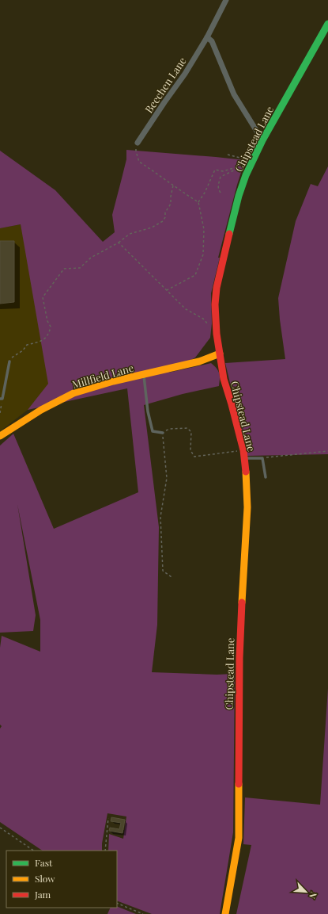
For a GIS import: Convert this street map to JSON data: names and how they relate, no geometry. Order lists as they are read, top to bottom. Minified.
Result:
{"streets":{"street":["Beechen Lane","Chipstead Lane","Millfield Lane"]},"crossings":[["Chipstead Lane","Millfield Lane"]],"legend":["Fast","Slow","Jam"],"north":"bottom right"}
